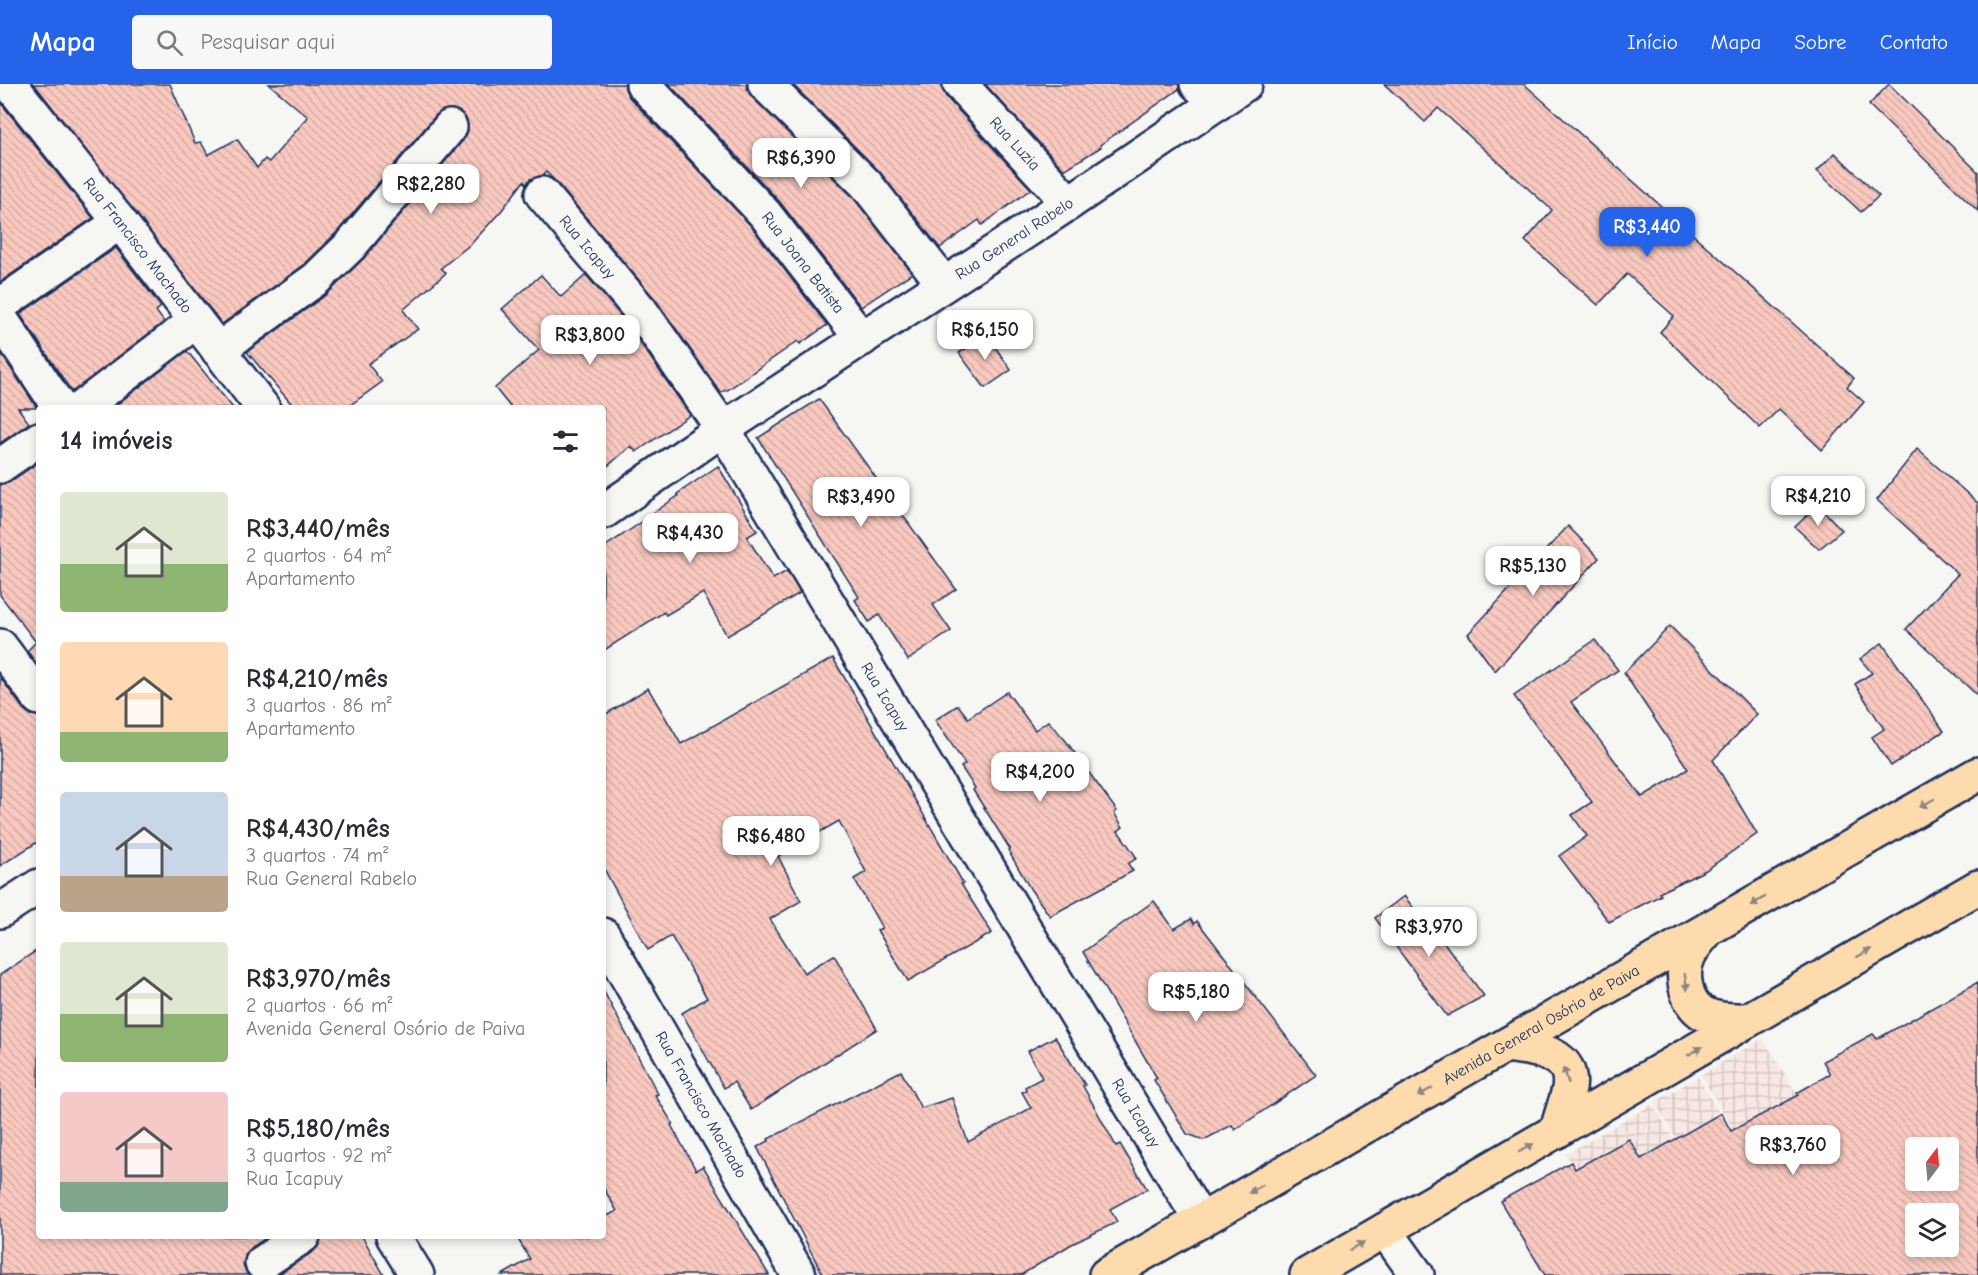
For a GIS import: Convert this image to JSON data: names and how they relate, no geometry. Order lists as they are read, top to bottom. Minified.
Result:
{"streets":{"main road":["Avenida General Osório de Paiva"],"street":["Rua Luzia","Rua General Rabelo","Rua Francisco Machado","Rua Icapuy","Rua Joana Batista"]},"crossings":[["Rua Luzia","Rua General Rabelo"],["Rua General Rabelo","Rua Icapuy"],["Rua General Rabelo","Rua Joana Batista"],["Rua Icapuy","Avenida General Osório de Paiva"]],"north":"top","page":{"header":"Mapa","search":"Pesquisar aqui","nav":["Início","Mapa","Sobre","Contato"],"price":["R$6,390","R$2,280","R$3,440","R$6,150","R$3,800","R$4,210","R$3,490","R$4,430","R$5,130","R$4,200","R$6,480","R$3,970","R$5,180","R$3,760"],"heading":"14 imóveis","list":[{"name":"R$3,440/mês","note":"2 quartos · 64 m² · Apartamento"},{"name":"R$4,210/mês","note":"3 quartos · 86 m² · Apartamento"},{"name":"R$4,430/mês","note":"3 quartos · 74 m² · Rua General Rabelo"},{"name":"R$3,970/mês","note":"2 quartos · 66 m² · Avenida General Osório de Paiva"},{"name":"R$5,180/mês","note":"3 quartos · 92 m² · Rua Icapuy"}]}}
